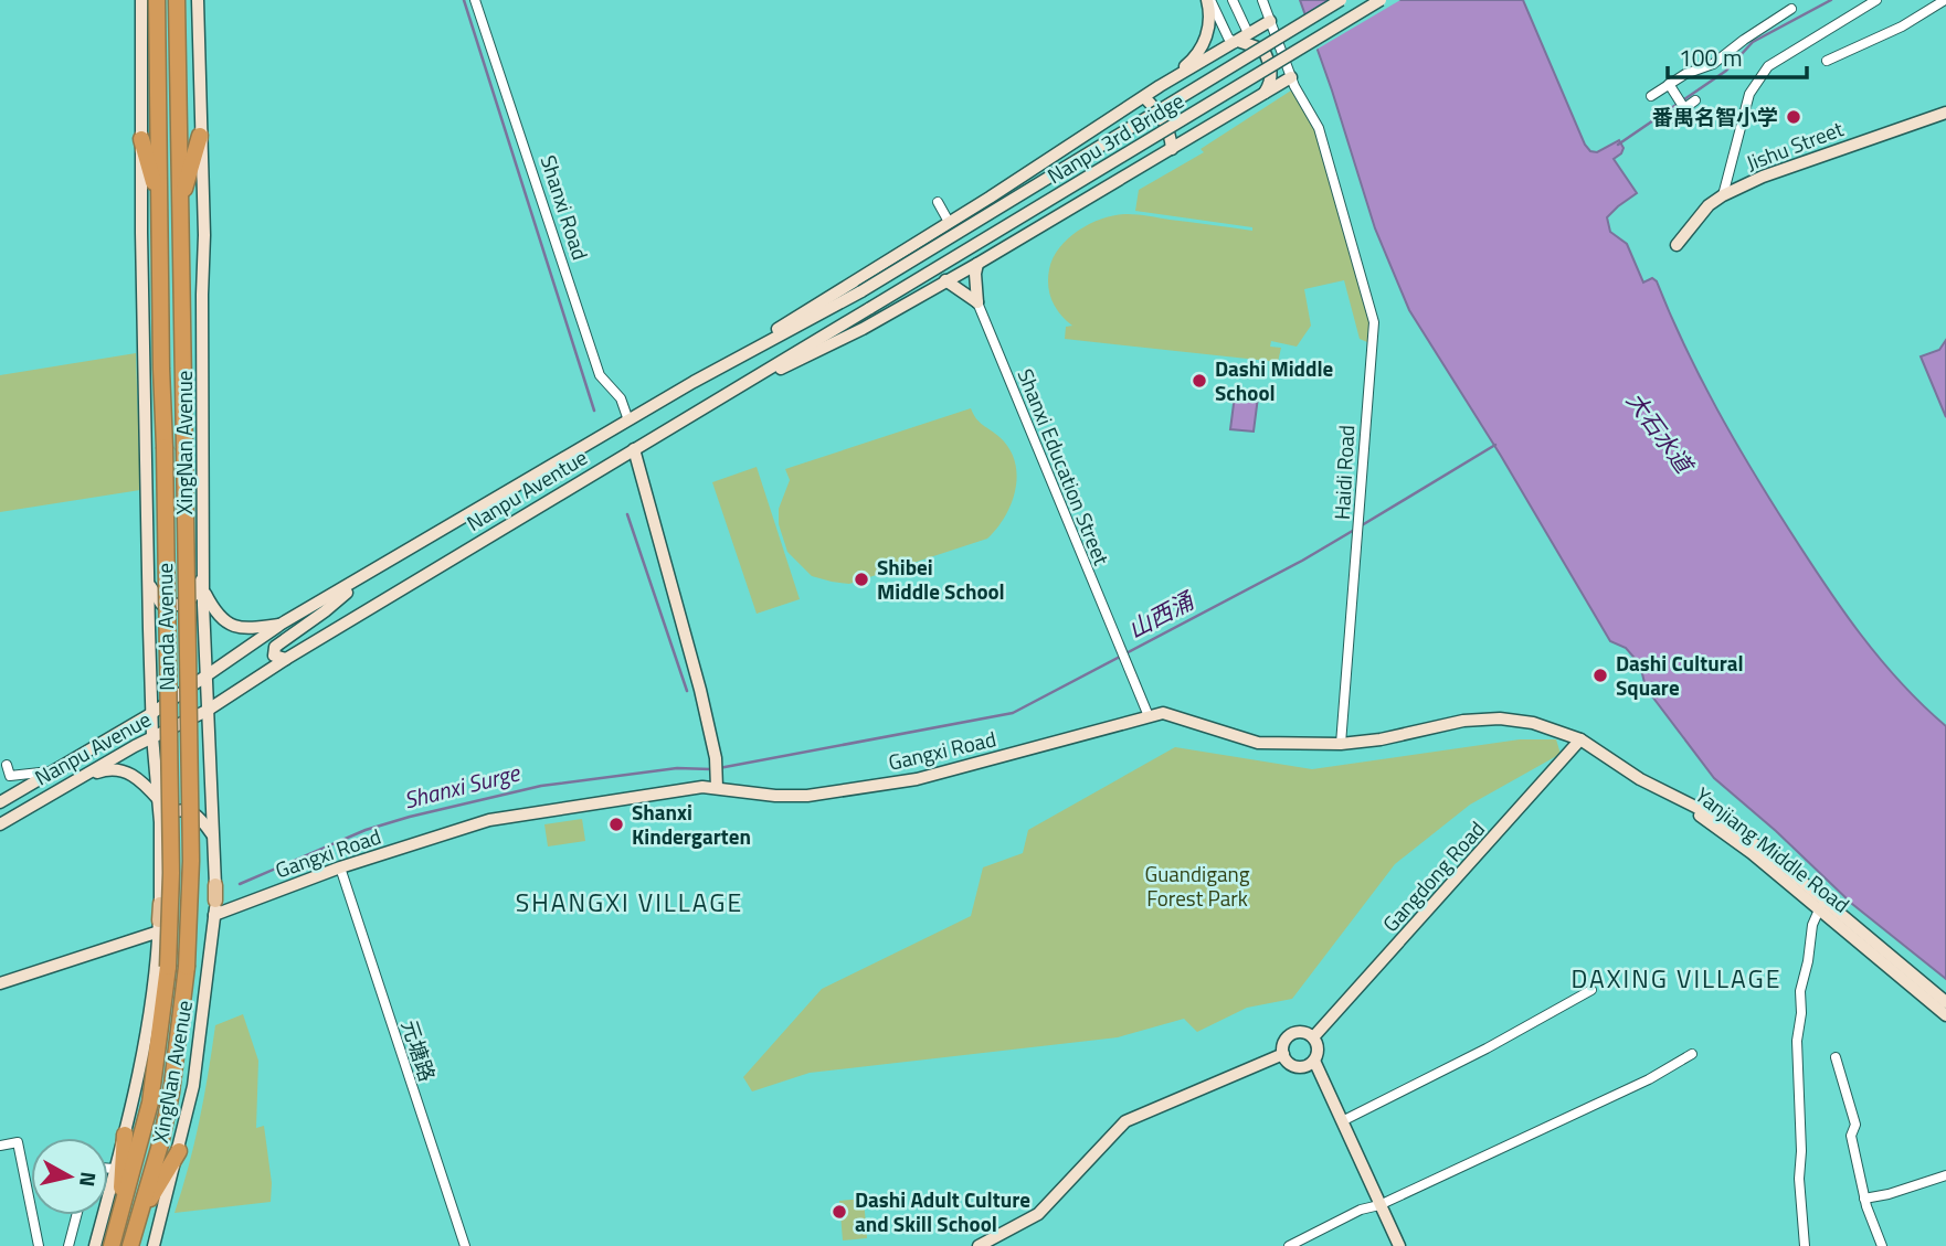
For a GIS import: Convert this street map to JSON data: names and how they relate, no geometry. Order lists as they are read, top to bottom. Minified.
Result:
{"streets":{"highway":["Nanda Avenue"],"main road":["Nanpu 3rd Bridge","Jishu Street","XingNan Avenue","Nanpu Aventue","Nanpu Avenue","Gangxi Road","Yanjiang Middle Road","Gangdong Road"],"street":["Shanxi Road","Shanxi Education Street","Haidi Road","元塘路"]},"crossings":[["Nanpu 3rd Bridge","Nanpu Aventue"],["Shanxi Road","Nanpu Aventue"],["XingNan Avenue","Nanpu Aventue"],["XingNan Avenue","Nanpu Avenue"],["XingNan Avenue","Gangxi Road"],["Shanxi Education Street","Gangxi Road"],["Haidi Road","Gangxi Road"],["Nanpu Aventue","Nanpu Avenue"],["Gangxi Road","Yanjiang Middle Road"],["Gangxi Road","Gangdong Road"],["Gangxi Road","元塘路"]],"districts":["SHANGXI VILLAGE","DAXING VILLAGE"],"water":["大石水道","山西涌","Shanxi Surge"],"parks":["Guandigang Forest Park"],"places":["番禺名智小学","Dashi Middle School","Shibei Middle School","Dashi Cultural Square","Shanxi Kindergarten","Dashi Adult Culture and Skill School"],"scale_bar":"100 m","north":"right"}
